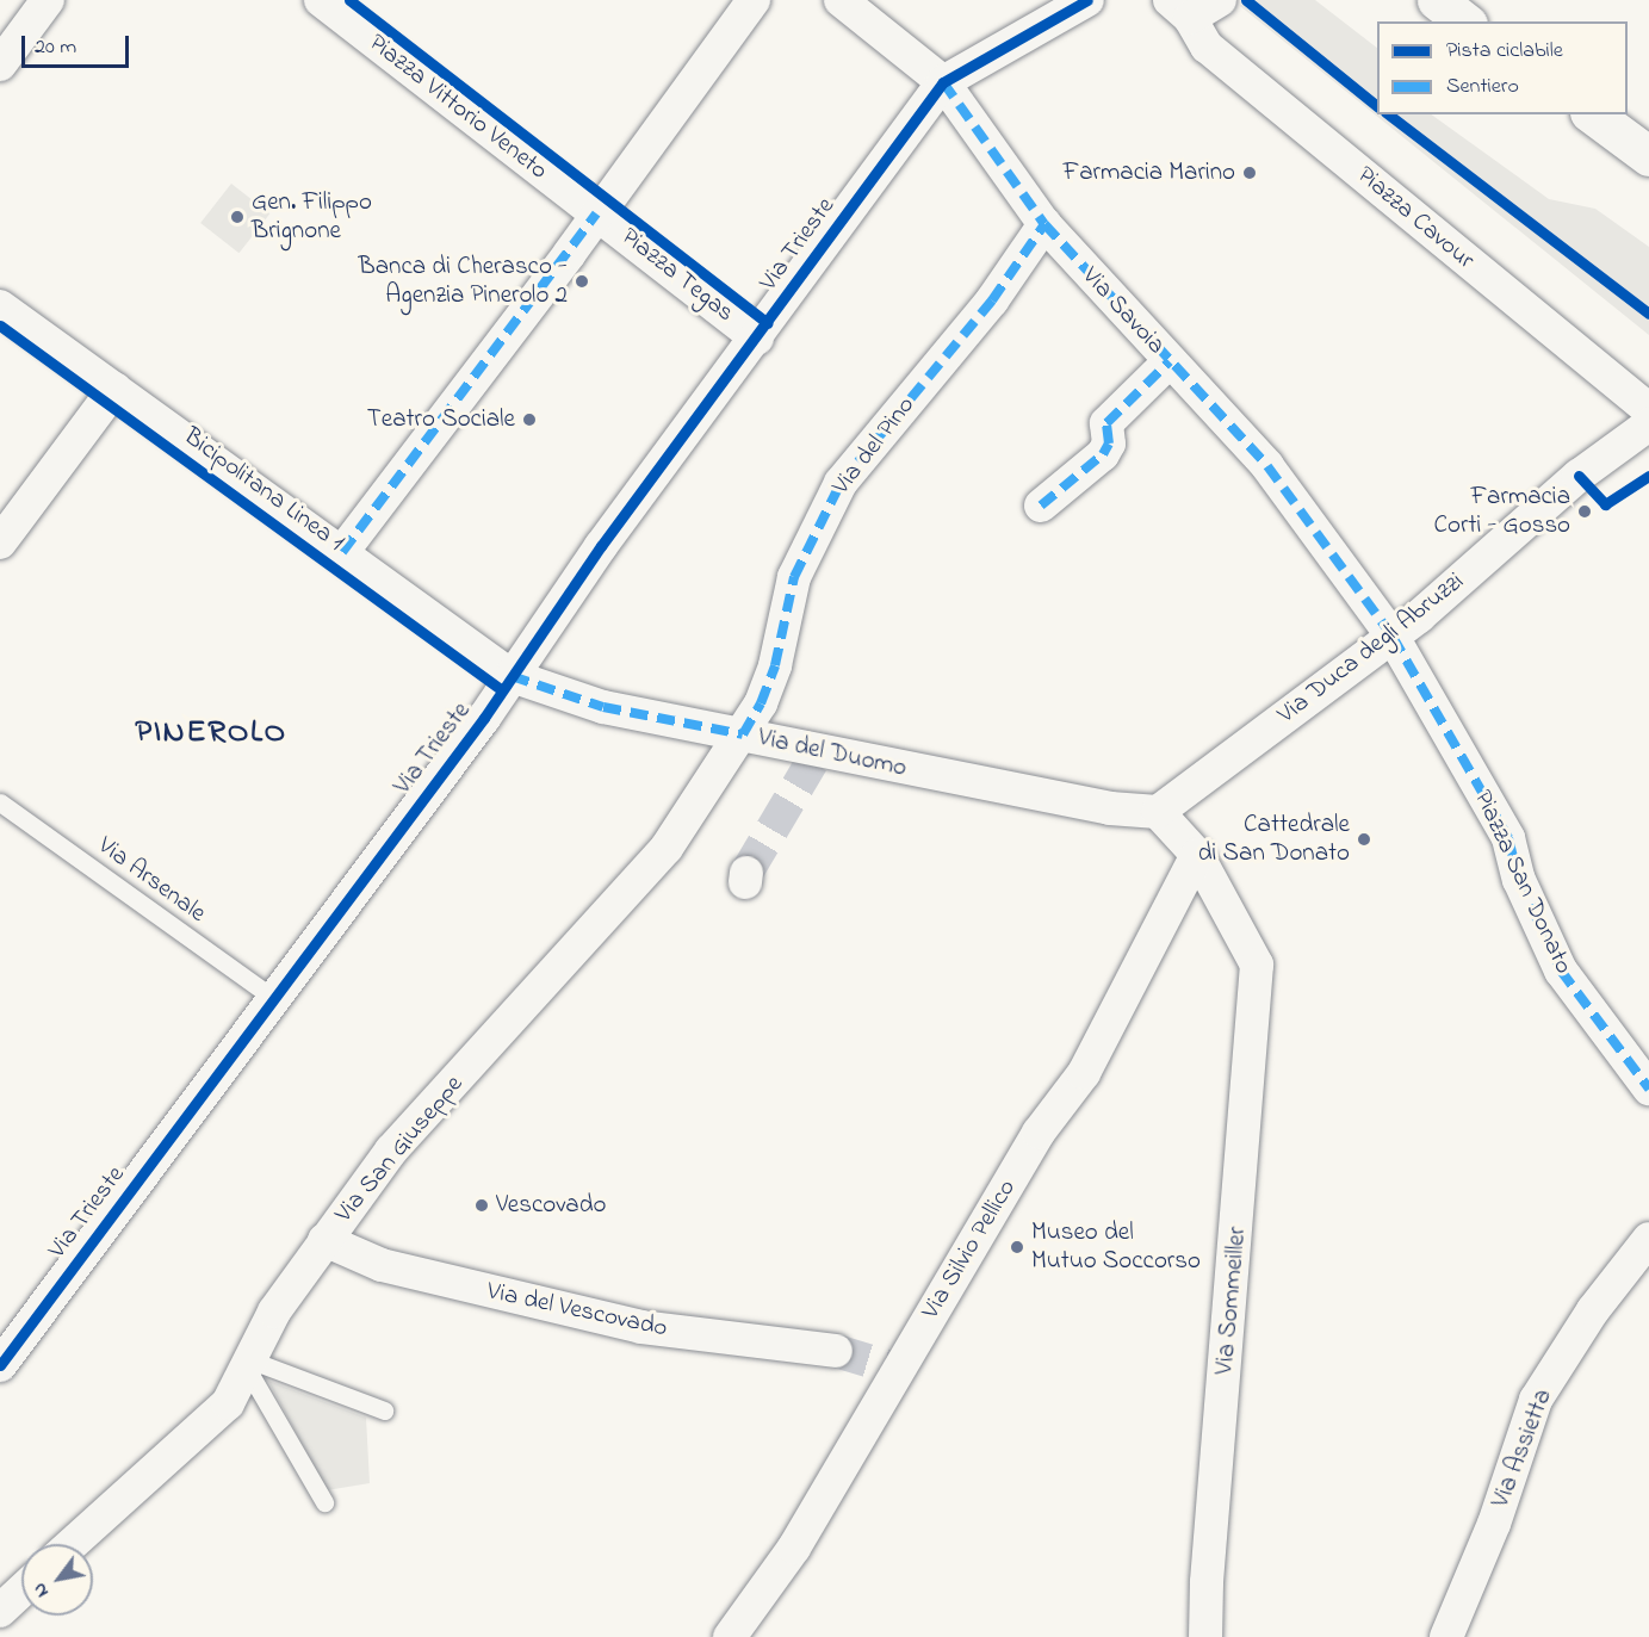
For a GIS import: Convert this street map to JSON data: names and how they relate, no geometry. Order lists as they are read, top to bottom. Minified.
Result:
{"streets":{"street":["Piazza Vittorio Veneto","Piazza Cavour","Via Trieste","Piazza Tegas","Via Savoia","Via del Pino","Via Duca degli Abruzzi","Via del Duomo","Piazza San Donato","Via San Giuseppe","Via Silvio Pellico","Via Sommeiller","Via del Vescovado","Via Assietta"],"lane":["Via Arsenale"],"cycle path":["Bicipolitana Linea 1"]},"crossings":[["Piazza Vittorio Veneto","Piazza Tegas"],["Via Trieste","Piazza Tegas"],["Via Trieste","Via Savoia"],["Via Trieste","Via del Duomo"],["Via Trieste","Via Arsenale"],["Via Savoia","Via del Pino"],["Via Savoia","Via Duca degli Abruzzi"],["Via Savoia","Piazza San Donato"],["Via del Pino","Via del Duomo"],["Via del Pino","Via San Giuseppe"],["Via Duca degli Abruzzi","Via del Duomo"],["Via Duca degli Abruzzi","Piazza San Donato"],["Via del Duomo","Via San Giuseppe"],["Via San Giuseppe","Via del Vescovado"],["Via Silvio Pellico","Via Sommeiller"]],"districts":["PINEROLO"],"places":["Farmacia Marino","Gen. Filippo Brignone","Banca di Cherasco - Agenzia Pinerolo 2","Teatro Sociale","Farmacia Corti - Gosso","Cattedrale di San Donato","Vescovado","Museo del Mutuo Soccorso"],"legend":["Pista ciclabile","Sentiero"],"scale_bar":"20 m","north":"bottom left"}
